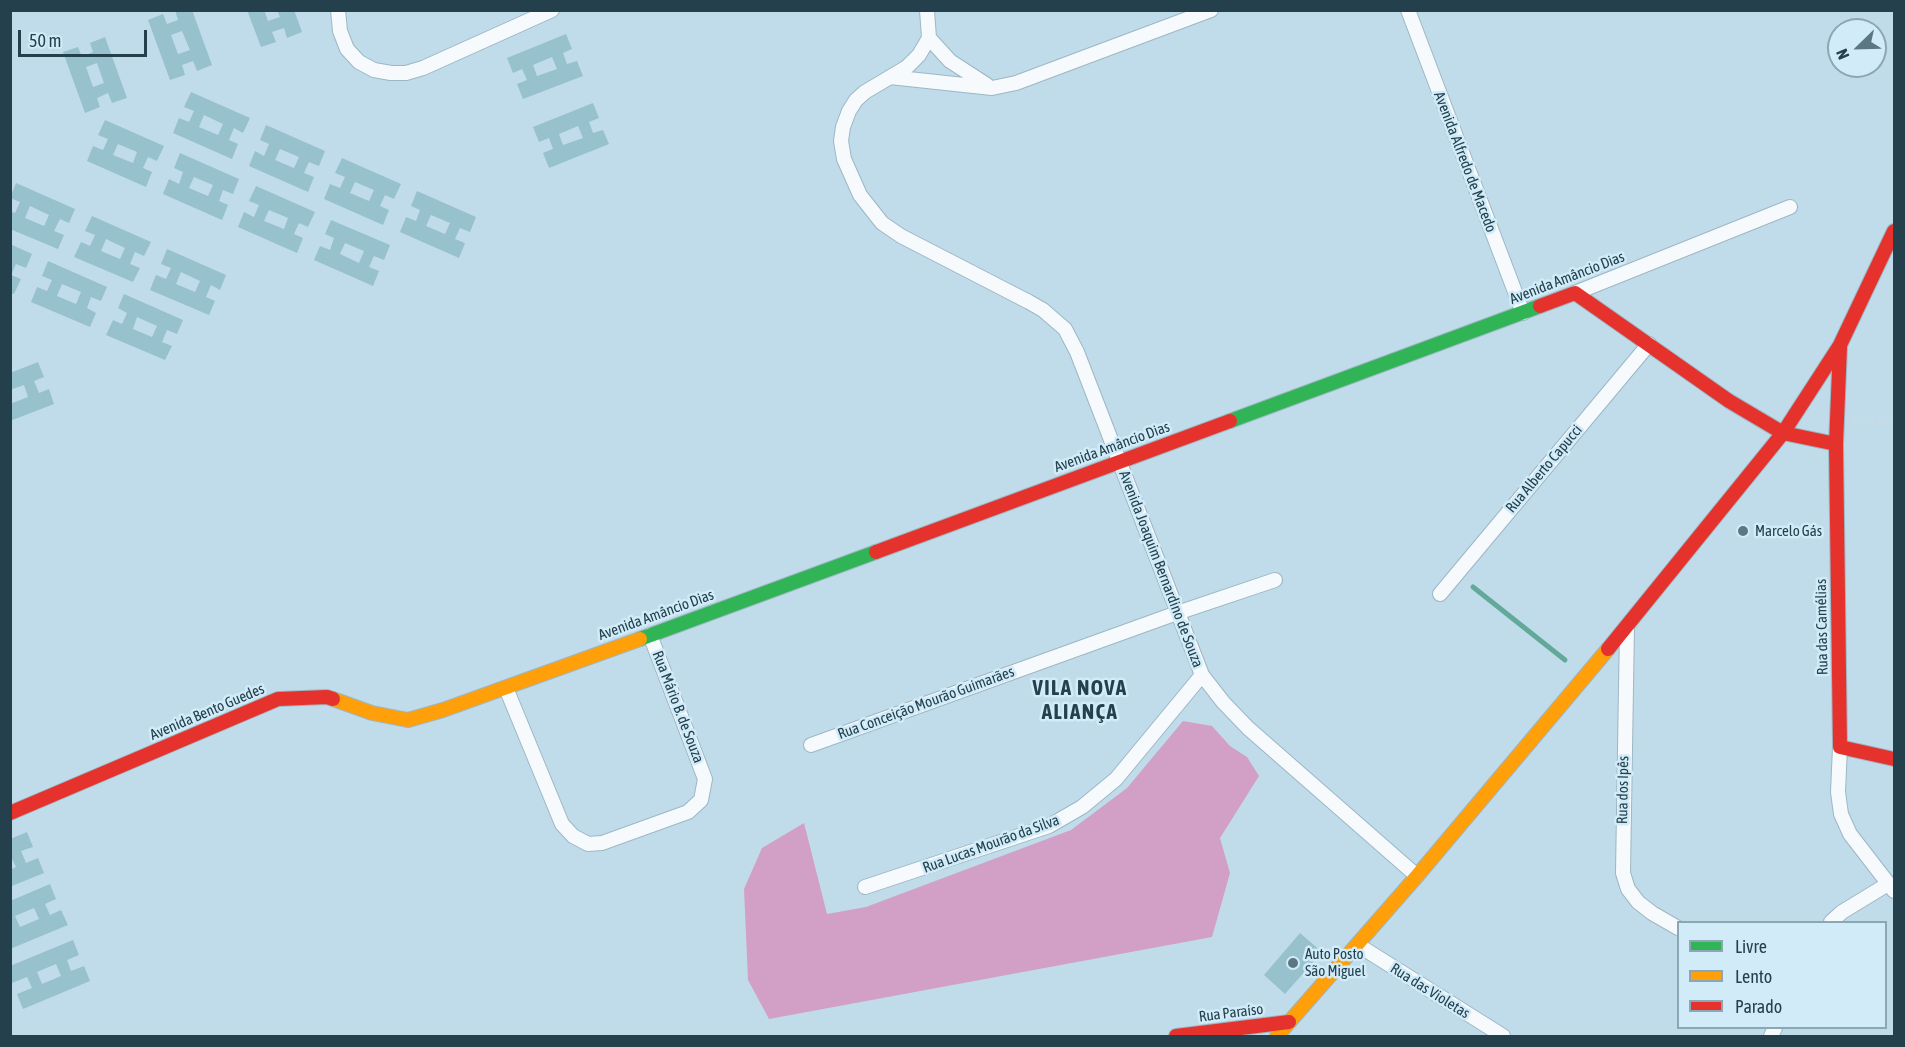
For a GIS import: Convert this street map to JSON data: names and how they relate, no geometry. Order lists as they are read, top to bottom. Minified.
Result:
{"streets":{"street":["Avenida Alfredo de Macedo","Avenida Amâncio Dias","Rua Alberto Capucci","Avenida Joaquim Bernardino de Souza","Rua das Camélias","Rua Conceição Mourão Guimarães","Rua Mário B. de Souza","Avenida Bento Guedes","Rua dos Ipês","Rua Lucas Mourão da Silva","Rua das Violetas","Rua Paraíso"]},"crossings":[["Avenida Alfredo de Macedo","Avenida Amâncio Dias"],["Avenida Amâncio Dias","Avenida Joaquim Bernardino de Souza"],["Avenida Amâncio Dias","Rua Mário B. de Souza"],["Avenida Amâncio Dias","Avenida Bento Guedes"],["Avenida Joaquim Bernardino de Souza","Rua Conceição Mourão Guimarães"],["Avenida Joaquim Bernardino de Souza","Rua Lucas Mourão da Silva"]],"districts":["VILA NOVA ALIANÇA"],"places":["Marcelo Gás","Auto Posto São Miguel"],"legend":["Livre","Lento","Parado"],"scale_bar":"50 m","north":"bottom left"}
